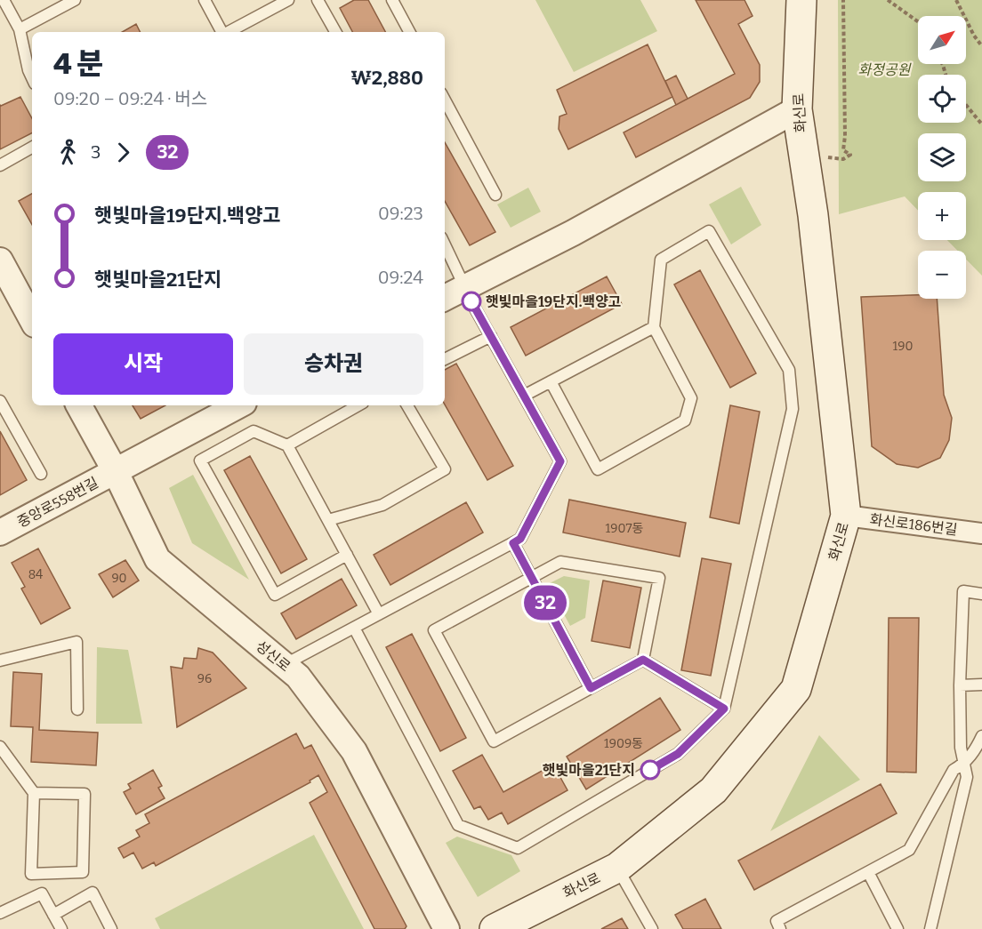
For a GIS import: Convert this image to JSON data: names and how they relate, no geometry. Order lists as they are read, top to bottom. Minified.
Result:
{"streets":{"main road":["화신로"],"street":["중앙로558번길","화신로186번길","성신로"]},"crossings":[["화신로","화신로186번길"],["중앙로558번길","성신로"]],"parks":["화정공원"],"places":["햇빛마을19단지.백양고","햇빛마을21단지"],"lines":["bus line 32"],"house_numbers":["190","1907동","84","90","96","1909동"],"north":"top right","page":{"on_map":"32","map_buttons":["+","−"],"heading":["4 분","09:20 – 09:24 · 버스","₩2,880"],"legs":["3","32"],"list":[{"name":"햇빛마을19단지.백양고","value":"09:23"},{"name":"햇빛마을21단지","value":"09:24"}],"buttons":["시작","승차권"]}}
